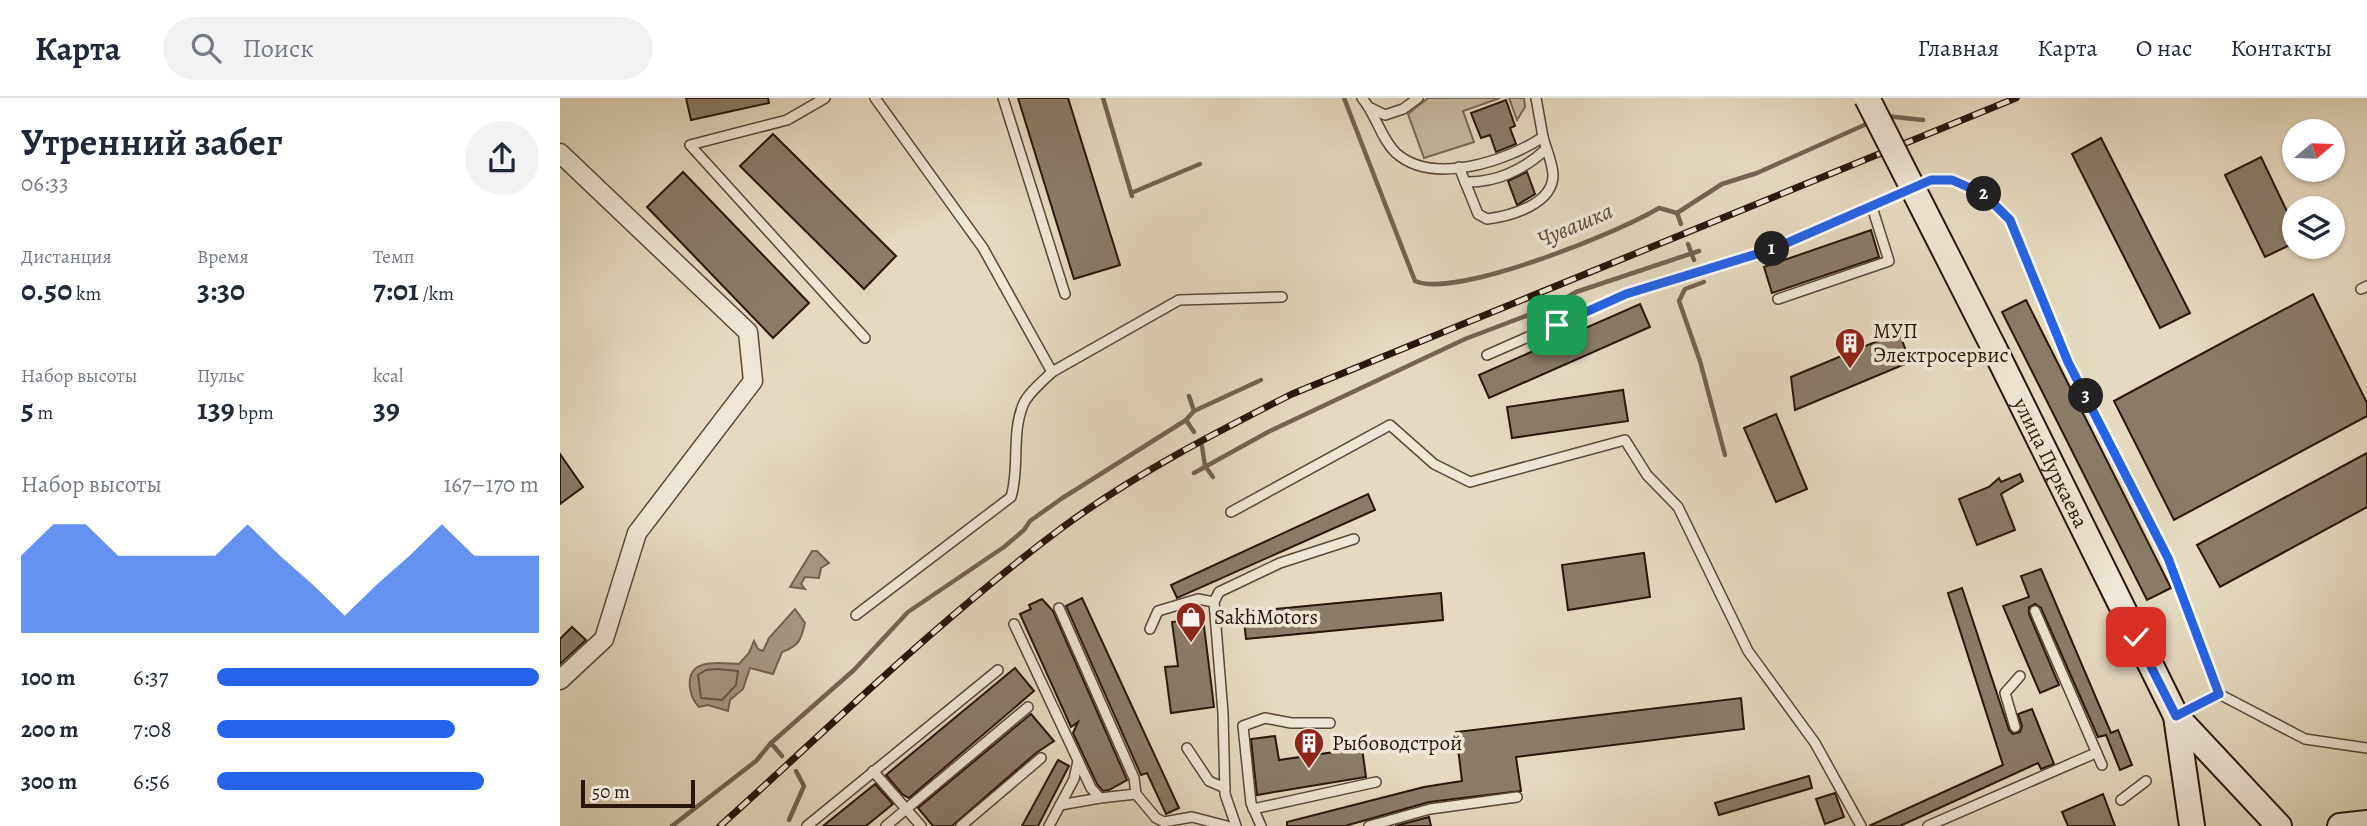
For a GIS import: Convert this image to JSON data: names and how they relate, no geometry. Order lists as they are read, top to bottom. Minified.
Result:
{"streets":{"main road":["улица Пуркаева"]},"water":["Чувашка"],"places":{"building":["МУП Электросервис","Рыбоводстрой"],"shop":["SakhMotors"]},"scale_bar":"50 m","north":"right","page":{"header":"Карта","search":"Поиск","nav":["Главная","Карта","О нас","Контакты"],"heading":["Утренний забег","06:33"],"pins":["2","1","3"],"stats":[["Дистанция","0.50 km"],["Время","3:30"],["Темп","7:01 /km"],["Набор высоты","5 m"],["Пульс","139 bpm"],["kcal","39"]],"chart":["Набор высоты","167–170 m"],"list":[{"name":"100 m","note":"6:37"},{"name":"200 m","note":"7:08"},{"name":"300 m","note":"6:56"}],"scale":"50 m"}}
